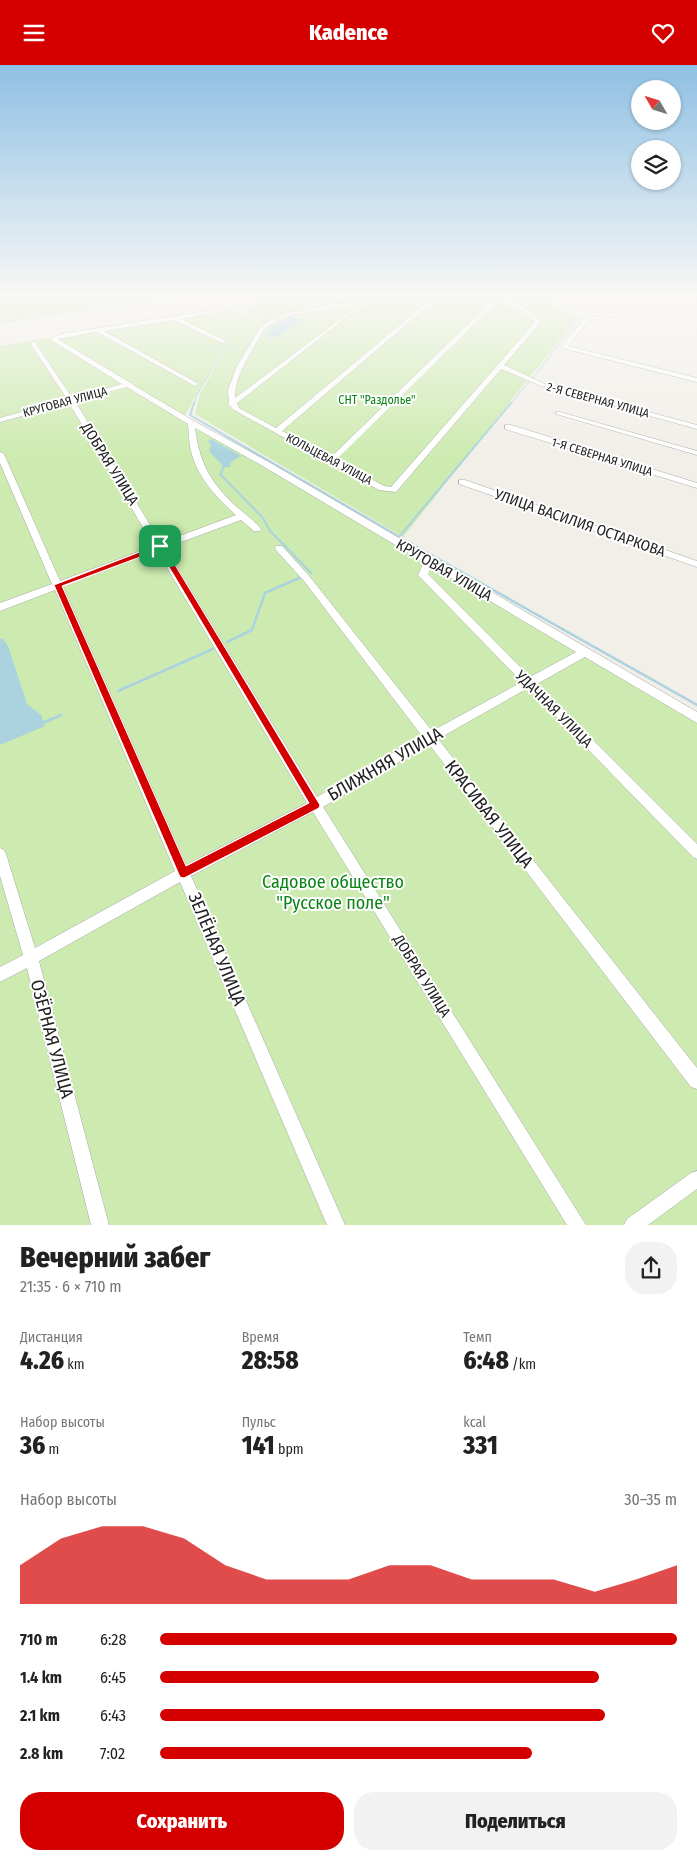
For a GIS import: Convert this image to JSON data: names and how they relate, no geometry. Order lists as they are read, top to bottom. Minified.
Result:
{"streets":{"street":["2-Я СЕВЕРНАЯ УЛИЦА","КРУГОВАЯ УЛИЦА","1-Я СЕВЕРНАЯ УЛИЦА","КОЛЬЦЕВАЯ УЛИЦА","ДОБРАЯ УЛИЦА","УЛИЦА ВАСИЛИЯ ОСТАРКОВА","УДАЧНАЯ УЛИЦА","БЛИЖНЯЯ УЛИЦА","КРАСИВАЯ УЛИЦА","ЗЕЛЁНАЯ УЛИЦА","ОЗЁРНАЯ УЛИЦА"]},"crossings":[["2-Я СЕВЕРНАЯ УЛИЦА","КОЛЬЦЕВАЯ УЛИЦА"],["КРУГОВАЯ УЛИЦА","ДОБРАЯ УЛИЦА"],["КРУГОВАЯ УЛИЦА","УДАЧНАЯ УЛИЦА"],["КРУГОВАЯ УЛИЦА","БЛИЖНЯЯ УЛИЦА"],["ДОБРАЯ УЛИЦА","БЛИЖНЯЯ УЛИЦА"],["УДАЧНАЯ УЛИЦА","БЛИЖНЯЯ УЛИЦА"],["БЛИЖНЯЯ УЛИЦА","КРАСИВАЯ УЛИЦА"],["БЛИЖНЯЯ УЛИЦА","ЗЕЛЁНАЯ УЛИЦА"],["БЛИЖНЯЯ УЛИЦА","ОЗЁРНАЯ УЛИЦА"]],"parks":["СНТ \"Раздолье\"","Садовое общество \"Русское поле\""],"north":"top left","page":{"header":"Kadence","heading":["Вечерний забег","21:35 · 6 × 710 m"],"stats":[["Дистанция","4.26 km"],["Время","28:58"],["Темп","6:48 /km"],["Набор высоты","36 m"],["Пульс","141 bpm"],["kcal","331"]],"chart":["Набор высоты","30–35 m"],"list":[{"name":"710 m","note":"6:28"},{"name":"1.4 km","note":"6:45"},{"name":"2.1 km","note":"6:43"},{"name":"2.8 km","note":"7:02"}],"buttons":["Сохранить","Поделиться"]}}
